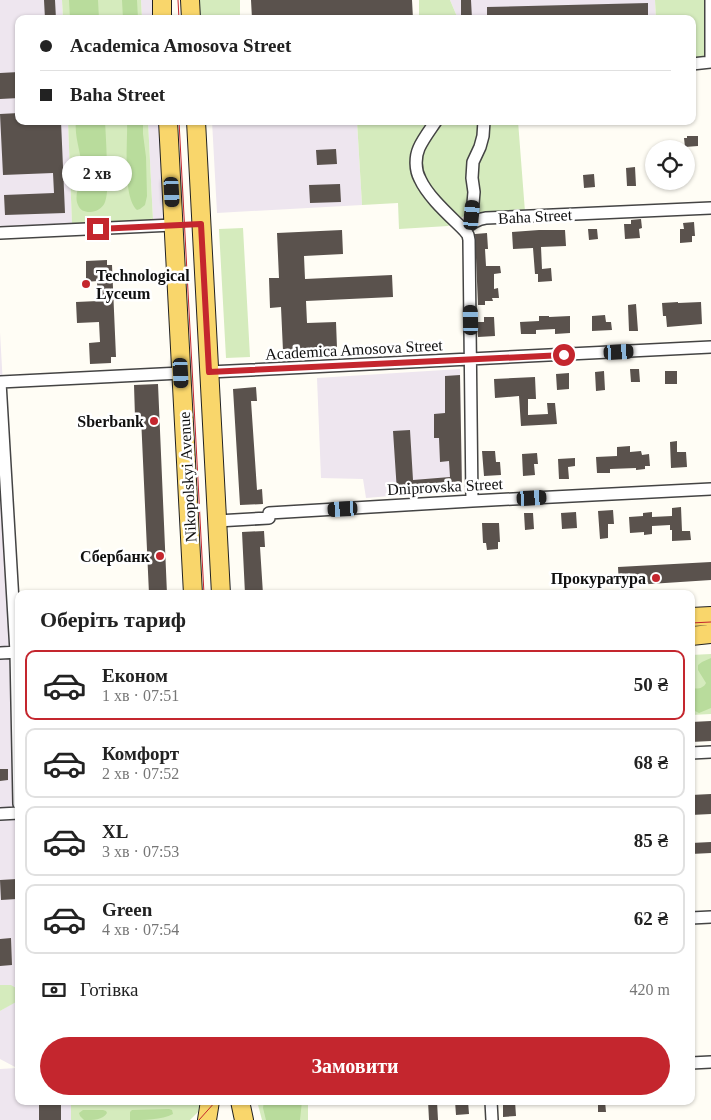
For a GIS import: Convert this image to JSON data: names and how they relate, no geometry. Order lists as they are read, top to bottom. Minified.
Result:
{"streets":{"main road":["Nikopolskyi Avenue"],"street":["Baha Street","Academica Amosova Street","Dniprovska Street"]},"crossings":[["Academica Amosova Street","Nikopolskyi Avenue"],["Nikopolskyi Avenue","Dniprovska Street"]],"places":["Technological Lyceum","Sberbank","Сбербанк","Прокуратура"],"page":{"banner":["Academica Amosova Street","Baha Street"],"bubble":"2 хв","heading":"Оберіть тариф","list":[{"name":"Економ","note":"1 хв · 07:51","value":"50 ₴"},{"name":"Комфорт","note":"2 хв · 07:52","value":"68 ₴"},{"name":"XL","note":"3 хв · 07:53","value":"85 ₴"},{"name":"Green","note":"4 хв · 07:54","value":"62 ₴"}],"pay":["Готівка","420 m"],"buttons":"Замовити"}}
